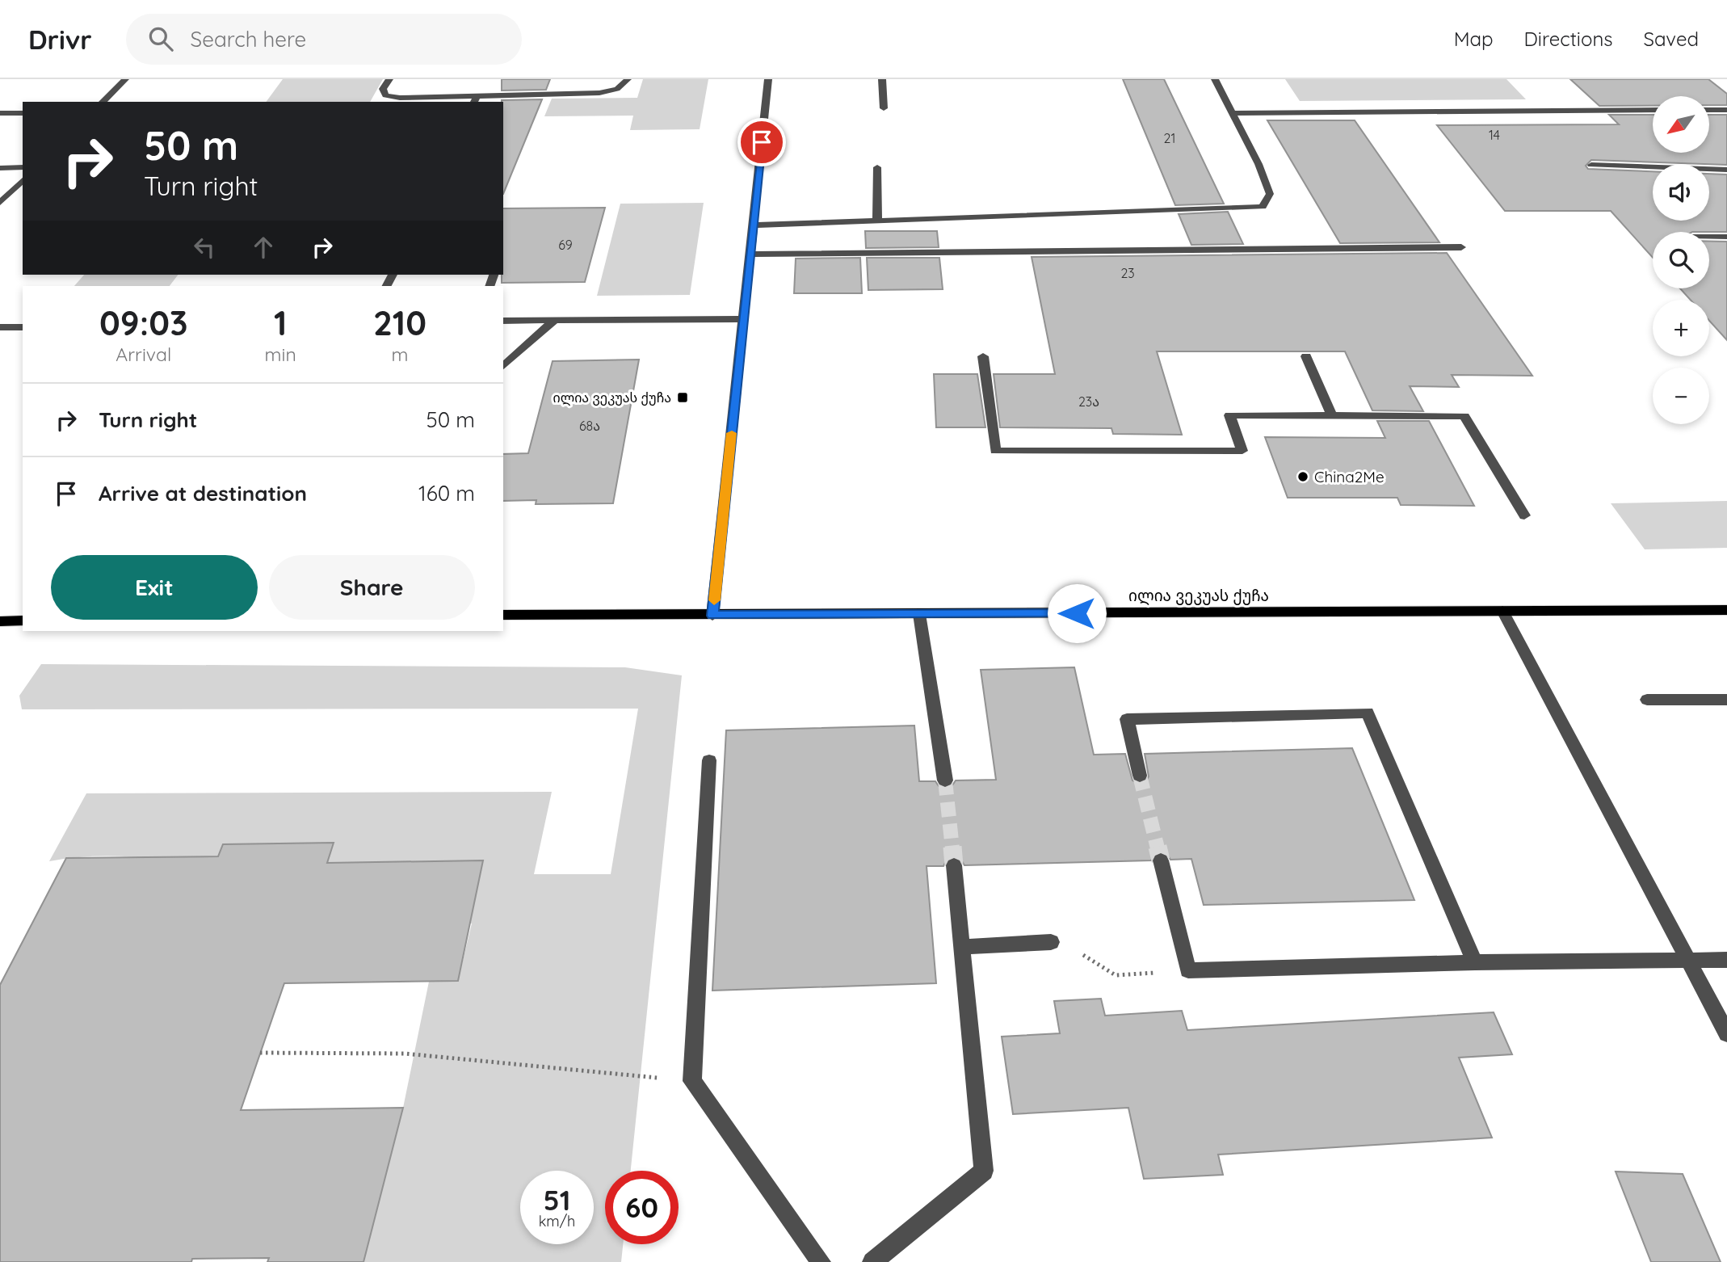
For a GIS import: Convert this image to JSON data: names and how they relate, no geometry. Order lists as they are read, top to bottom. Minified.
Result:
{"streets":{"main road":["ილია ვეკუას ქუჩა"]},"places":{"transit":["ილია ვეკუას ქუჩა"],"other":["China2Me"]},"house_numbers":["14","21","69","23","23ა","68ა"],"north":"bottom left","page":{"header":"Drivr","search":"Search here","nav":["Map","Directions","Saved"],"map_buttons":["+","−"],"turn":["50 m","Turn right"],"eta":["09:03","Arrival","1","min","210","m"],"list":[{"name":"Turn right","value":"50 m"},{"name":"Arrive at destination","value":"160 m"}],"buttons":["Exit","Share"],"speed":"51 km/h","limit":"60"}}
